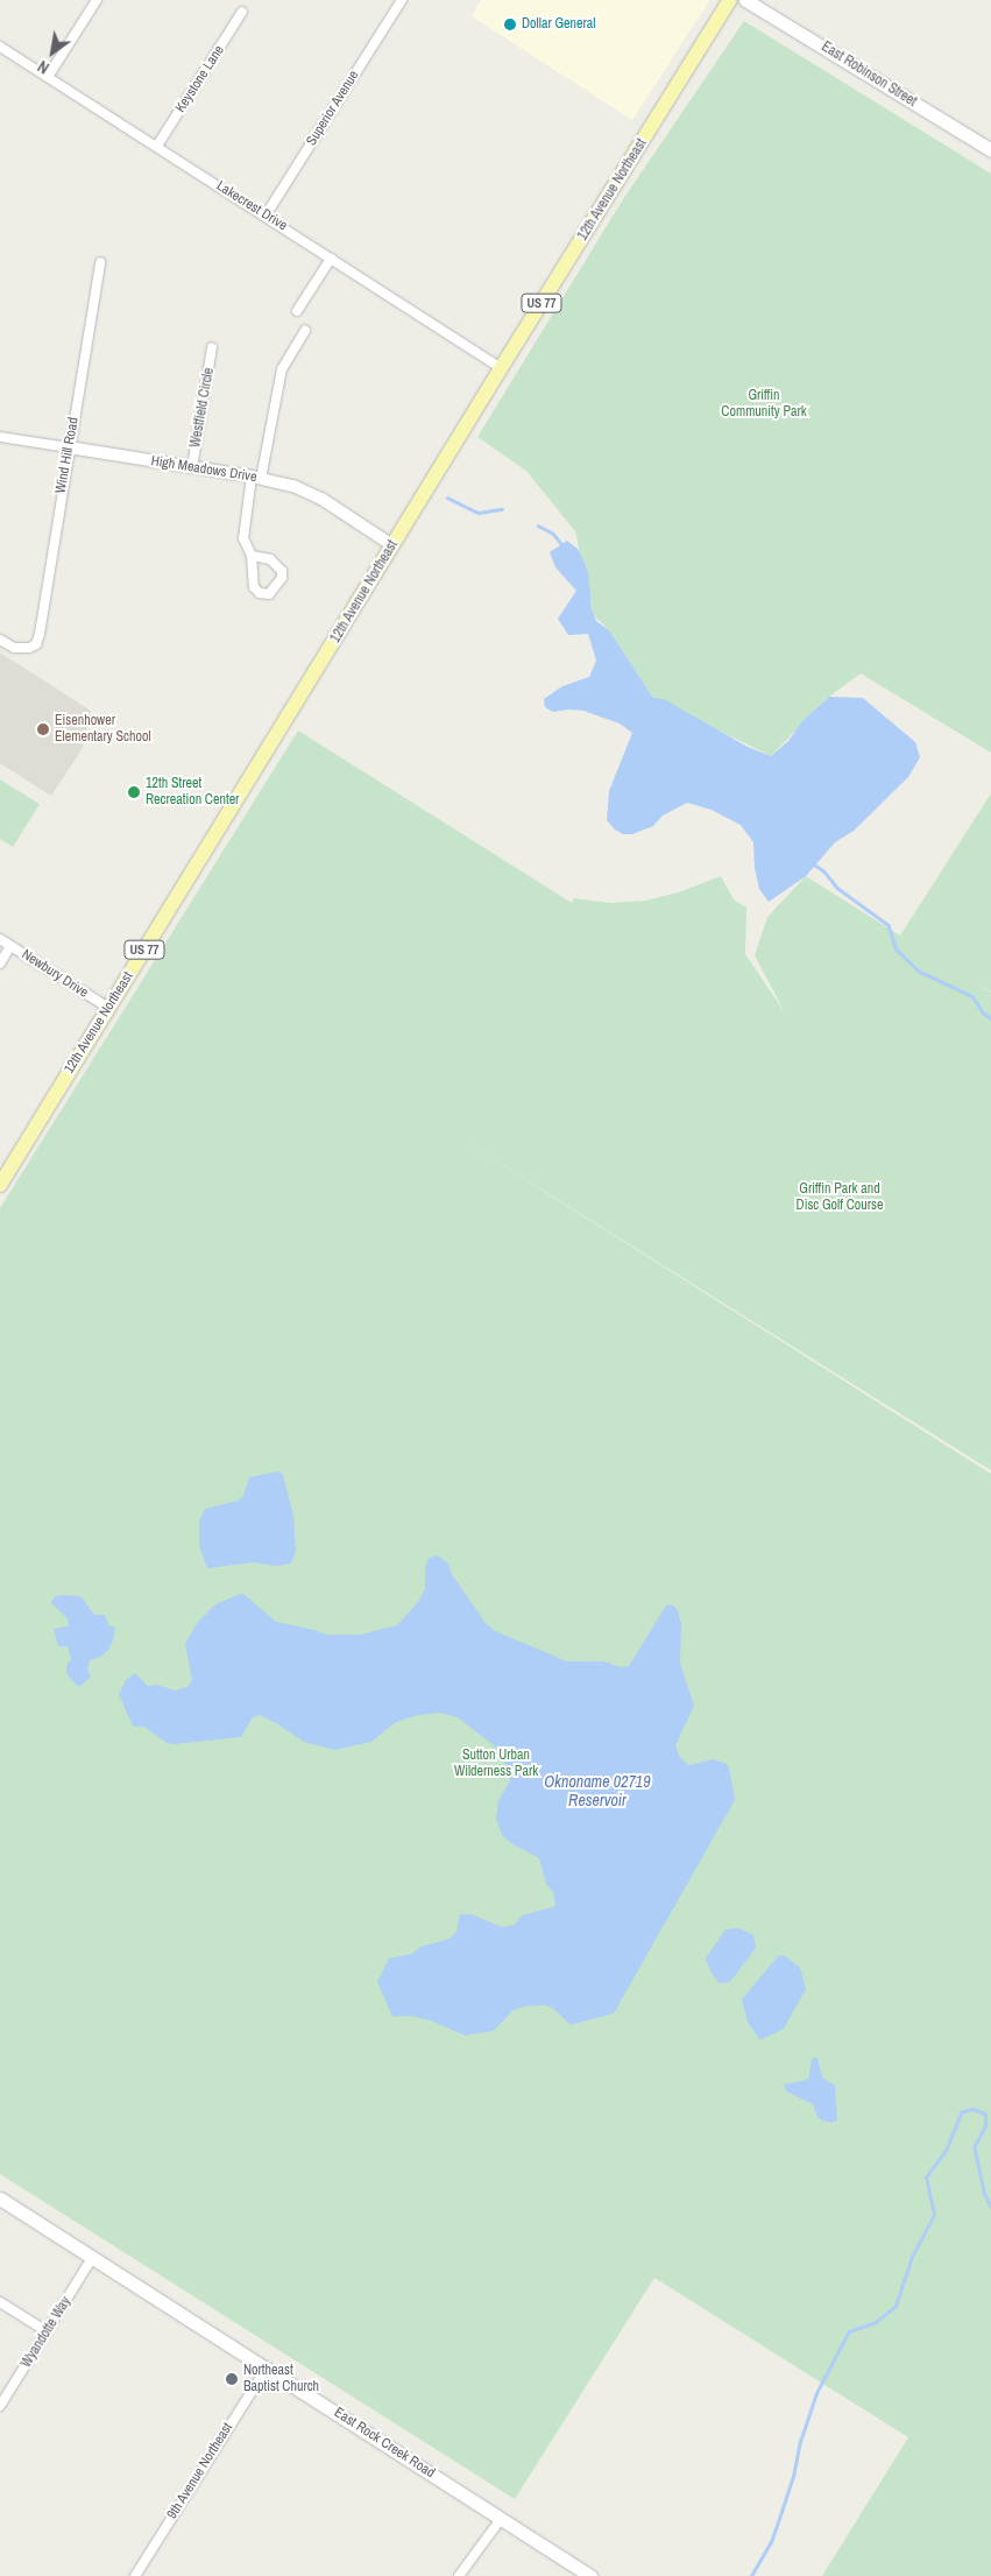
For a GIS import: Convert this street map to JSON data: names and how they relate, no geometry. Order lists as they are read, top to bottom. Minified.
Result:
{"streets":{"main road":["East Robinson Street","12th Avenue Northeast","US 77","East Rock Creek Road"],"street":["Keystone Lane","Superior Avenue","Lakecrest Drive","Westfield Circle","Wind Hill Road","High Meadows Drive","Newbury Drive","Wyandotte Way","9th Avenue Northeast"]},"crossings":[["Keystone Lane","Lakecrest Drive"],["Superior Avenue","Lakecrest Drive"],["12th Avenue Northeast","Lakecrest Drive"],["12th Avenue Northeast","High Meadows Drive"],["12th Avenue Northeast","Newbury Drive"],["Westfield Circle","High Meadows Drive"],["Wind Hill Road","High Meadows Drive"],["Wyandotte Way","East Rock Creek Road"],["East Rock Creek Road","9th Avenue Northeast"]],"water":["Oknoname 02719 Reservoir"],"parks":["Griffin Community Park","Griffin Park and Disc Golf Course","Sutton Urban Wilderness Park"],"places":["Dollar General","Eisenhower Elementary School","12th Street Recreation Center","Northeast Baptist Church"],"north":"bottom left"}
